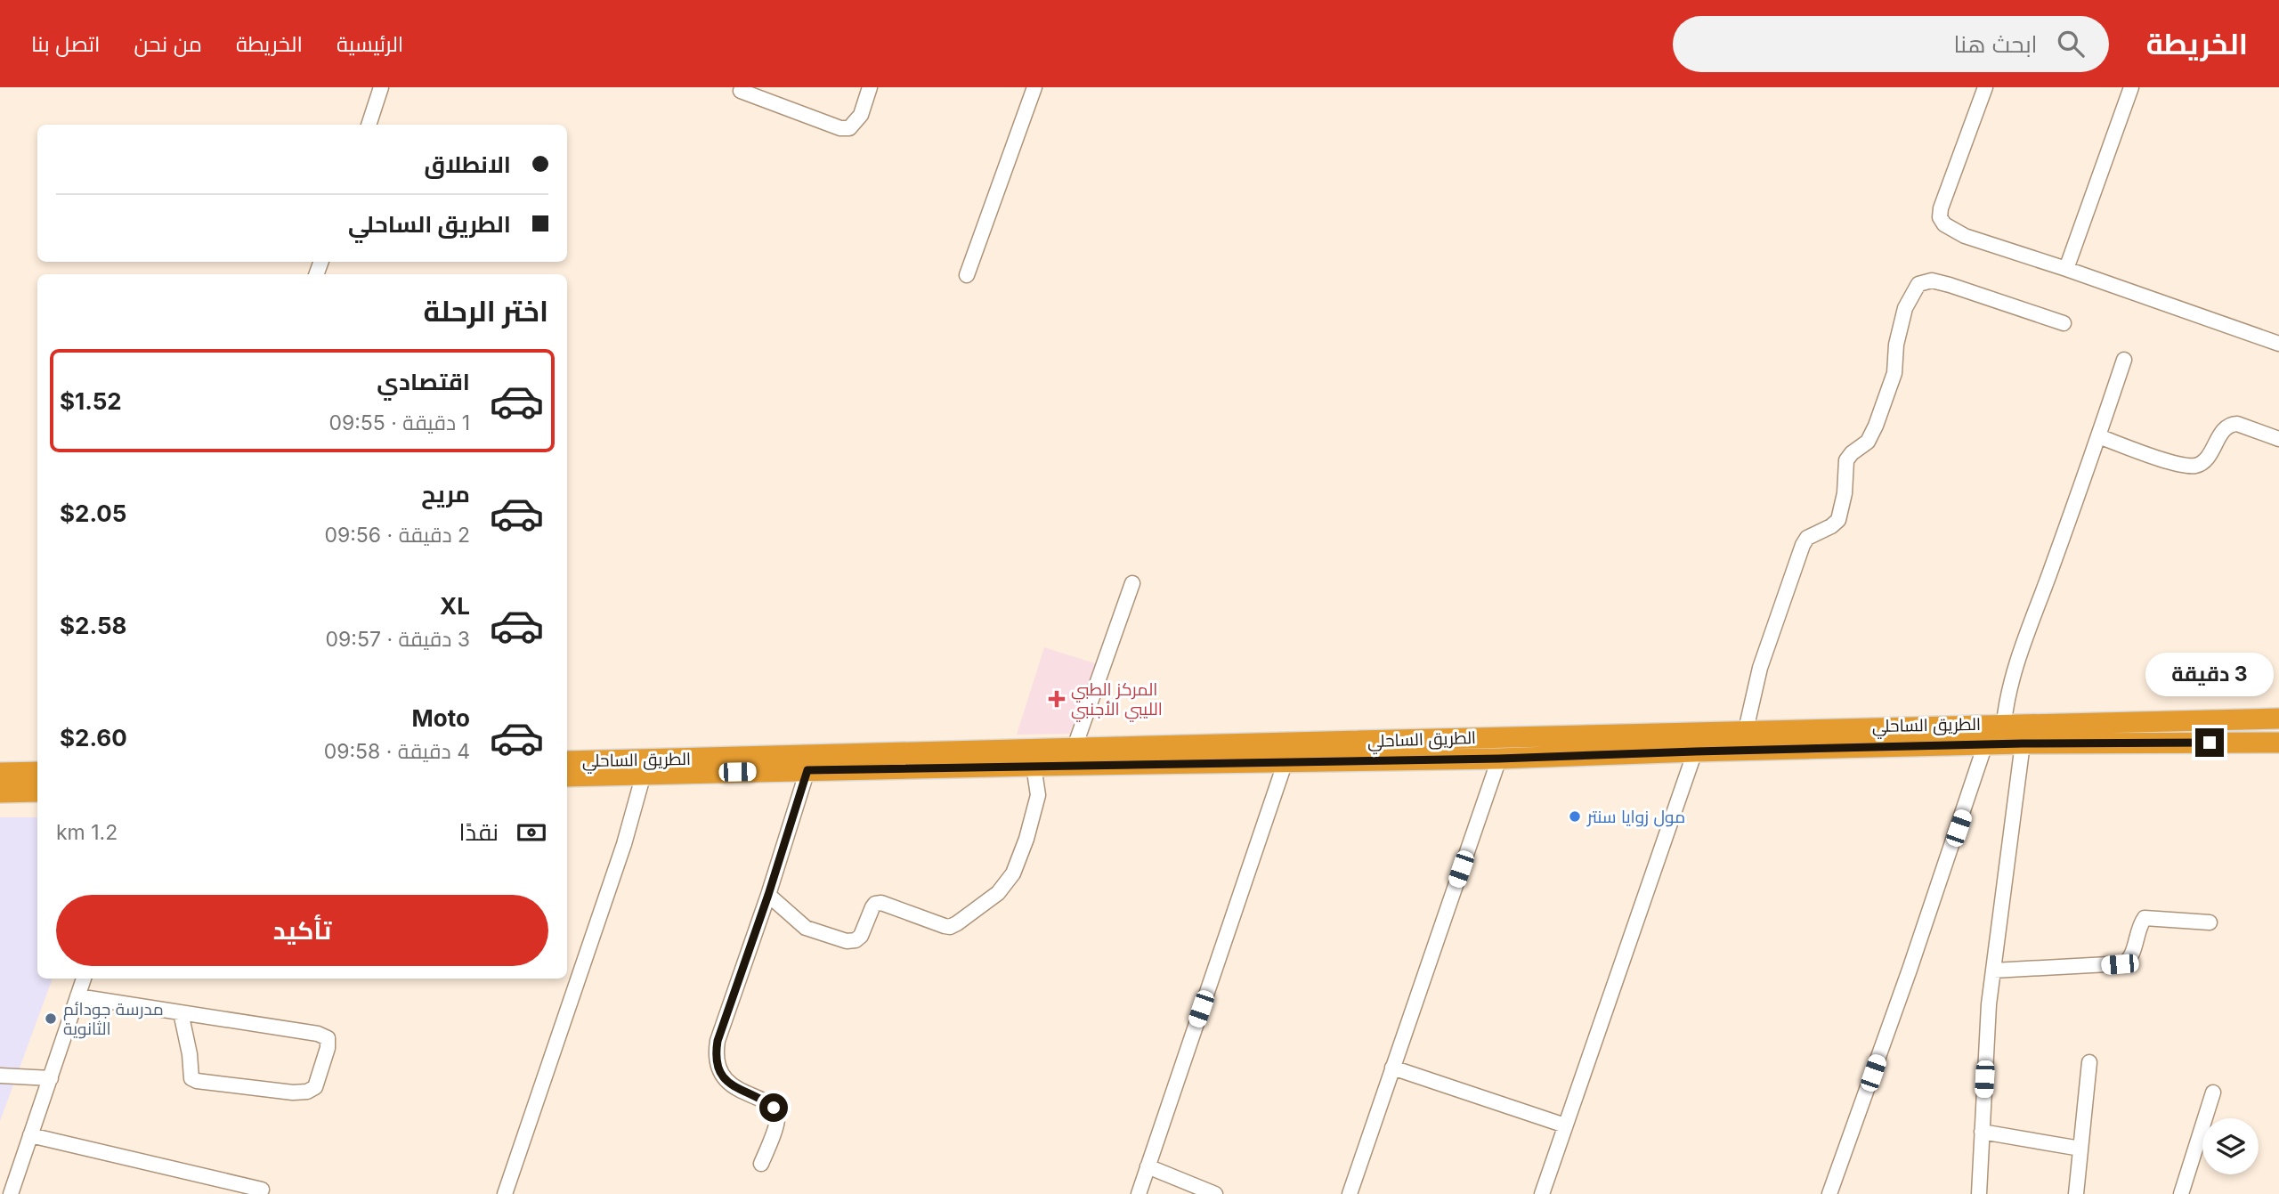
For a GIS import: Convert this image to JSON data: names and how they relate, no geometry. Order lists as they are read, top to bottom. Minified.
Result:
{"streets":{"highway":["الطريق الساحلي"]},"places":{"health":["المركز الطبي الليبي الأجنبي"],"other":["مول زوايا سنتر","مدرسة جودائم الثانوية"]},"page":{"header":"الخريطة","search":"ابحث هنا","nav":["الرئيسية","الخريطة","من نحن","اتصل بنا"],"banner":["الانطلاق","الطريق الساحلي"],"heading":"اختر الرحلة","list":[{"name":"اقتصادي","note":"1 دقيقة · 09:55","value":"$1.52"},{"name":"مريح","note":"2 دقيقة · 09:56","value":"$2.05"},{"name":"XL","note":"3 دقيقة · 09:57","value":"$2.58"},{"name":"Moto","note":"4 دقيقة · 09:58","value":"$2.60"}],"bubble":"3 دقيقة","pay":["نقدًا","1.2 km"],"buttons":"تأكيد"}}
